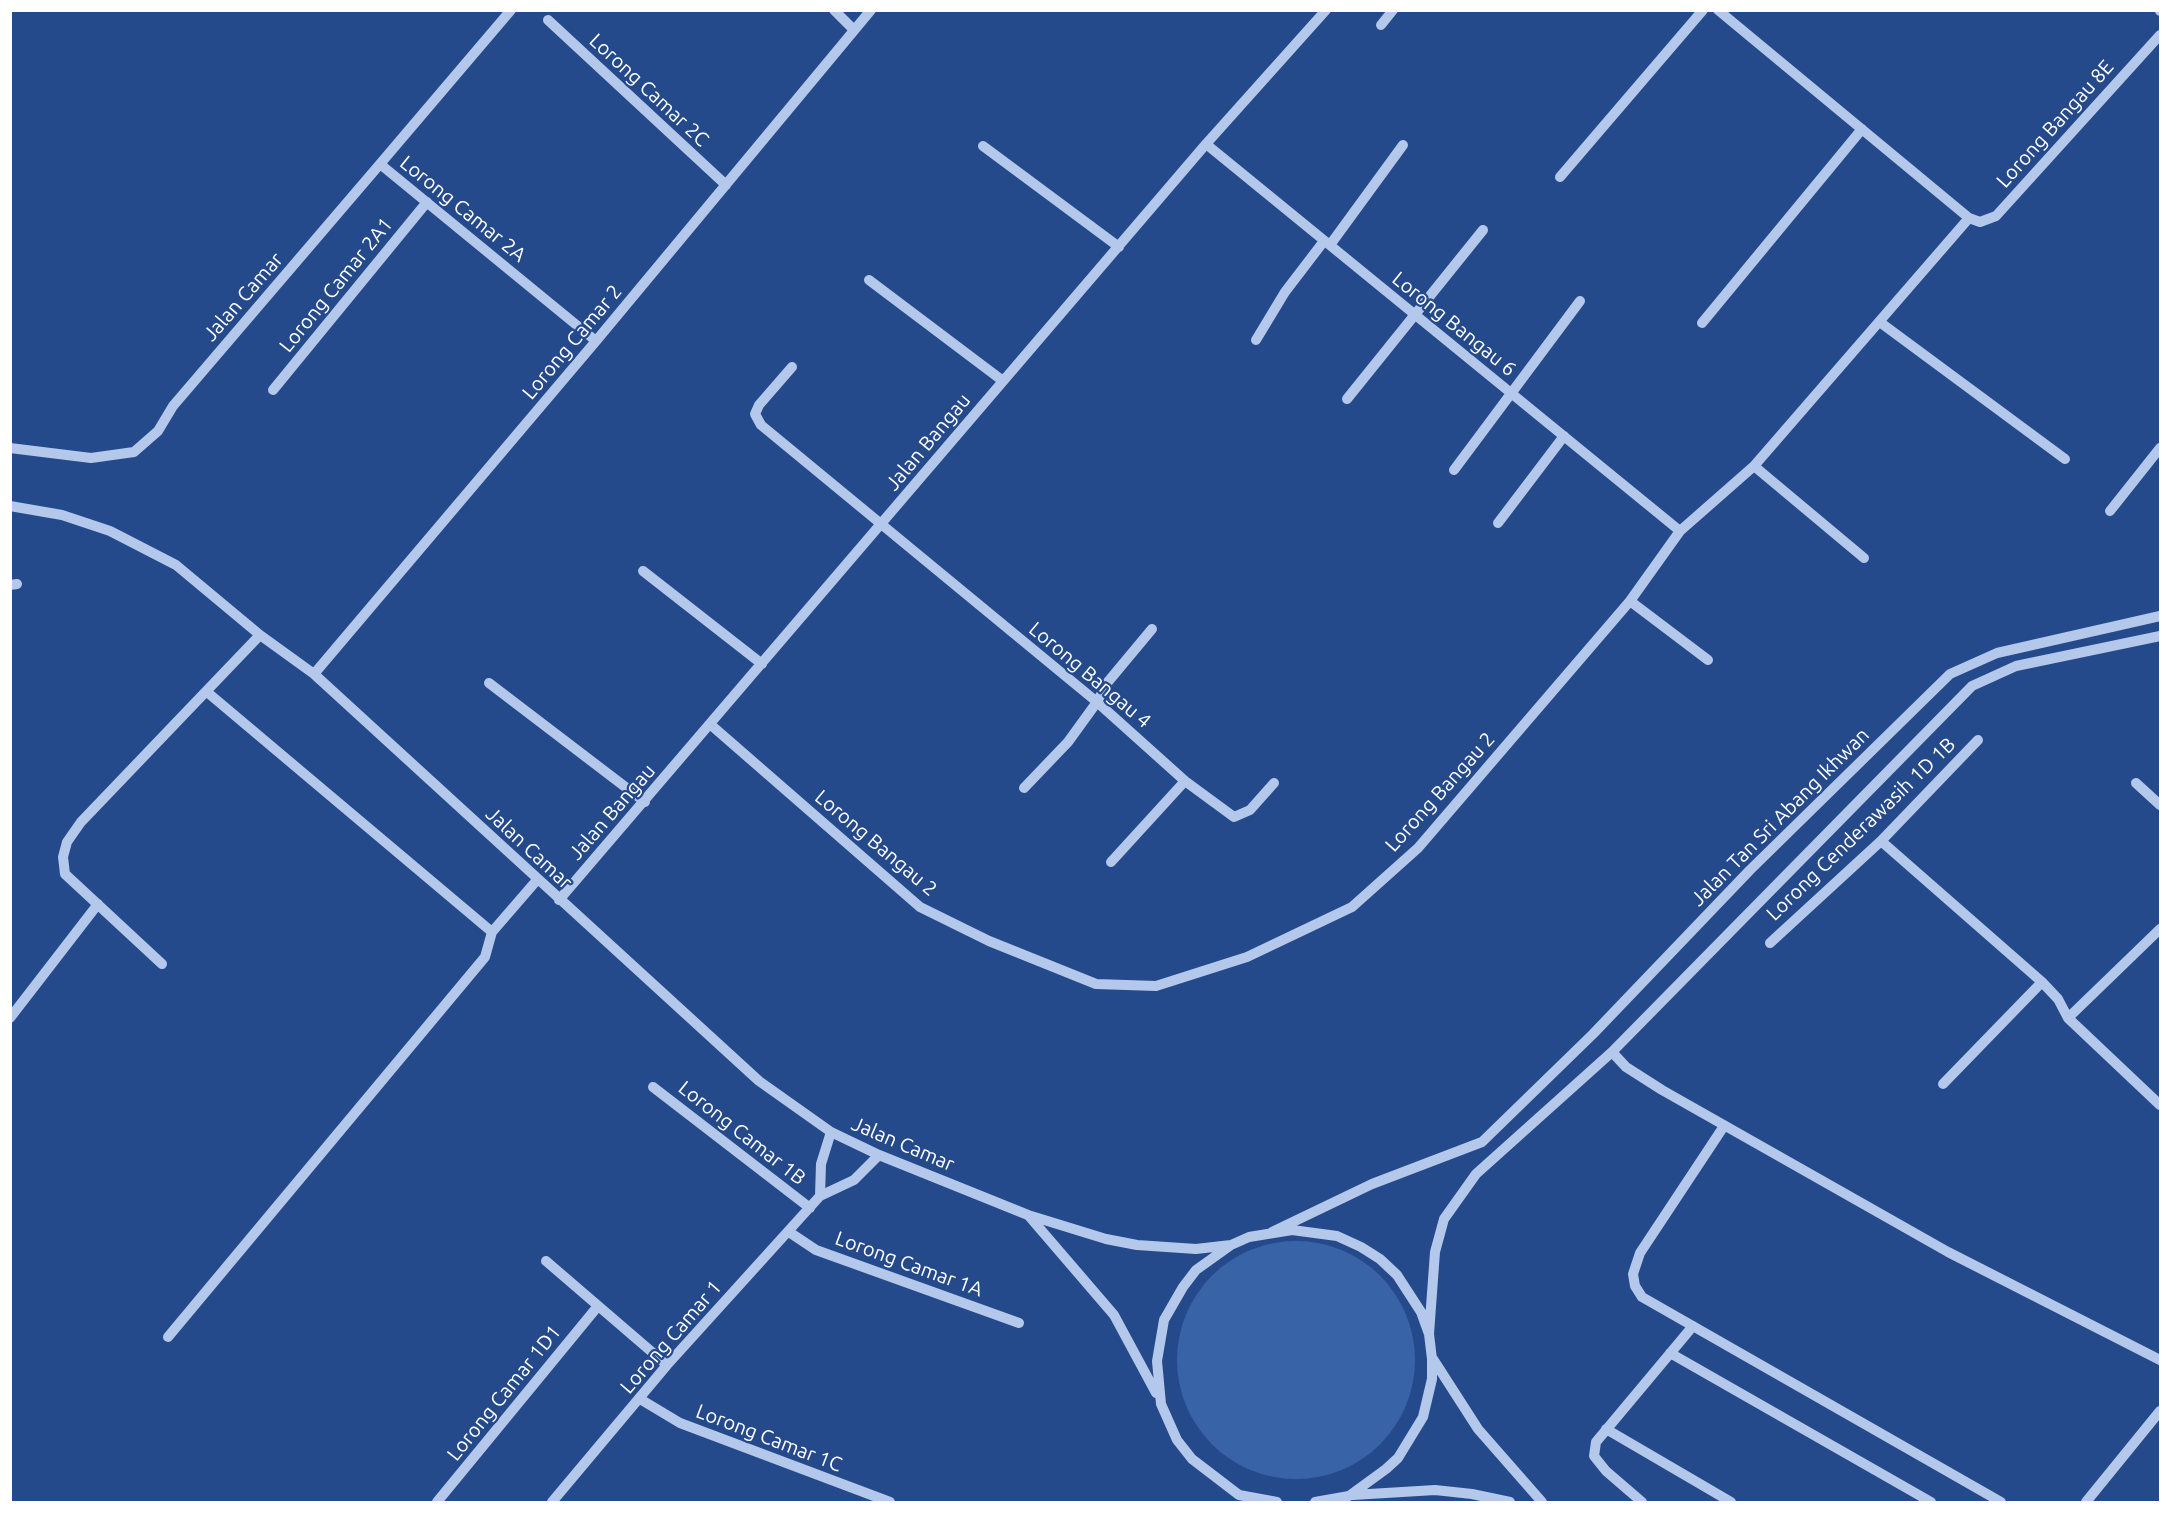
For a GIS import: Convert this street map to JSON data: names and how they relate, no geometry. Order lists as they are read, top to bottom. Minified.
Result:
{"streets":{"street":["Lorong Camar 2C","Lorong Bangau 8E","Lorong Camar 2A","Lorong Camar 2A1","Jalan Camar","Lorong Bangau 6","Lorong Camar 2","Jalan Bangau","Lorong Bangau 4","Lorong Bangau 2","Jalan Tan Sri Abang Ikhwan","Lorong Cenderawasih 1D 1B","Lorong Camar 1B","Lorong Camar 1A","Lorong Camar 1","Lorong Camar 1D1","Lorong Camar 1C"]},"crossings":[["Lorong Camar 2C","Lorong Camar 2"],["Lorong Bangau 8E","Lorong Bangau 2"],["Lorong Camar 2A","Lorong Camar 2A1"],["Lorong Camar 2A","Jalan Camar"],["Lorong Camar 2A","Lorong Camar 2"],["Jalan Camar","Lorong Camar 2"],["Jalan Camar","Jalan Bangau"],["Jalan Camar","Lorong Camar 1"],["Lorong Bangau 6","Jalan Bangau"],["Lorong Bangau 6","Lorong Bangau 2"],["Jalan Bangau","Lorong Bangau 4"],["Jalan Bangau","Lorong Bangau 2"],["Lorong Camar 1B","Lorong Camar 1"],["Lorong Camar 1A","Lorong Camar 1"],["Lorong Camar 1","Lorong Camar 1C"]]}
